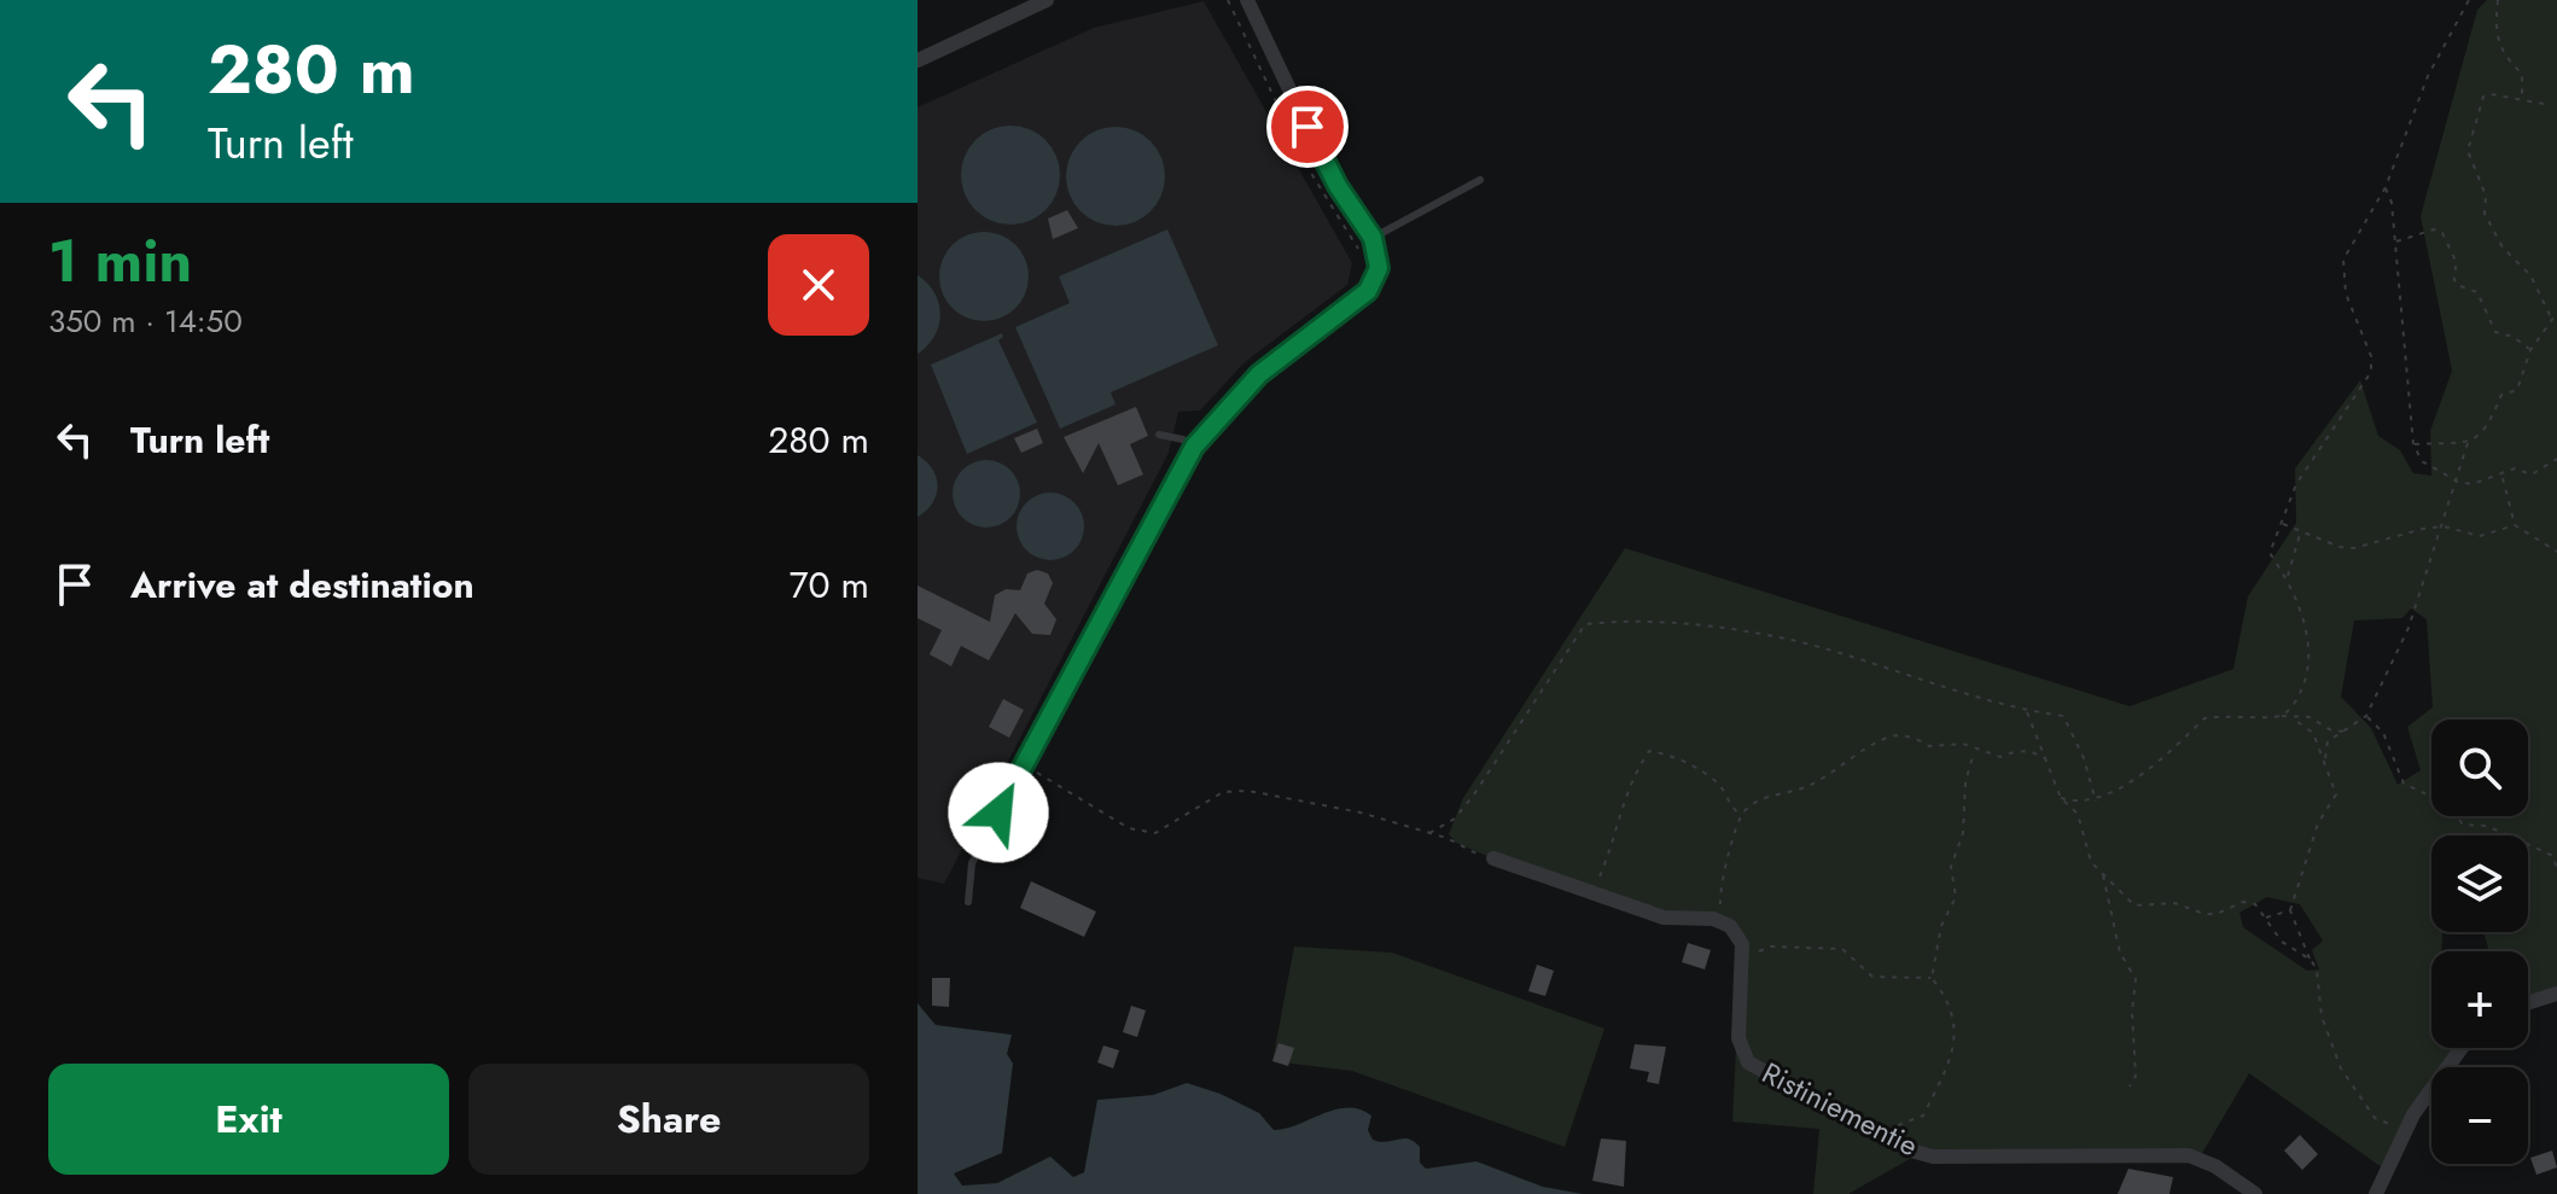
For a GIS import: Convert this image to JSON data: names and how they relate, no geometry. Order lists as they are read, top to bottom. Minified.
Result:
{"streets":{"street":["Ristiniementie"]},"page":{"turn":["280 m","Turn left"],"heading":["1 min","350 m · 14:50"],"list":[{"name":"Turn left","value":"280 m"},{"name":"Arrive at destination","value":"70 m"}],"map_buttons":["+","−"],"buttons":["Exit","Share"]}}
